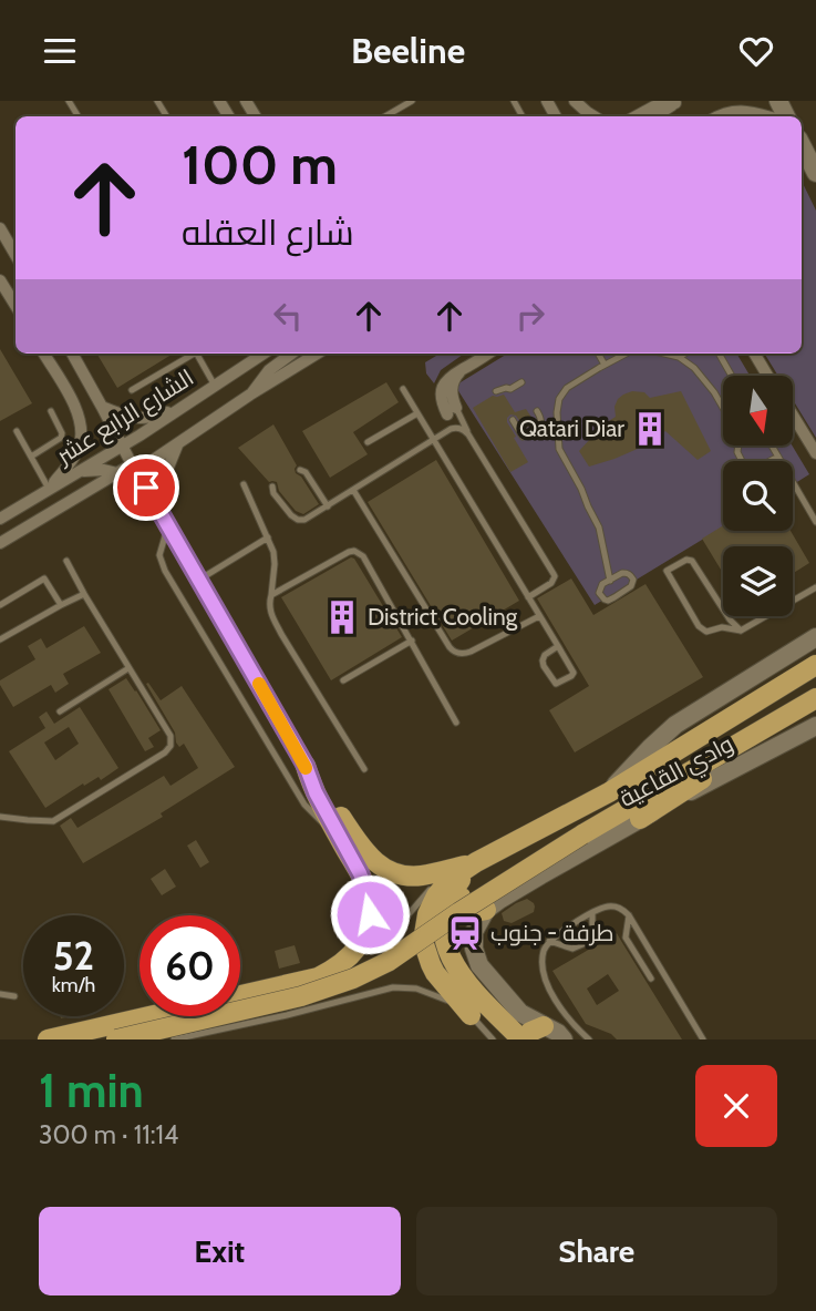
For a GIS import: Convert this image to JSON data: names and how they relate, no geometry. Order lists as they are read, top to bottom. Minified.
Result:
{"streets":{"main road":["وادي القاعية"],"street":["الشارع الرابع عشر"]},"places":{"building":["Qatari Diar","District Cooling"],"station":["طرفة - جنوب"]},"north":"bottom","page":{"header":"Beeline","turn":["100 m","شارع العقله"],"speed":"52 km/h","limit":"60","heading":["1 min","300 m · 11:14"],"buttons":["Exit","Share"]}}
